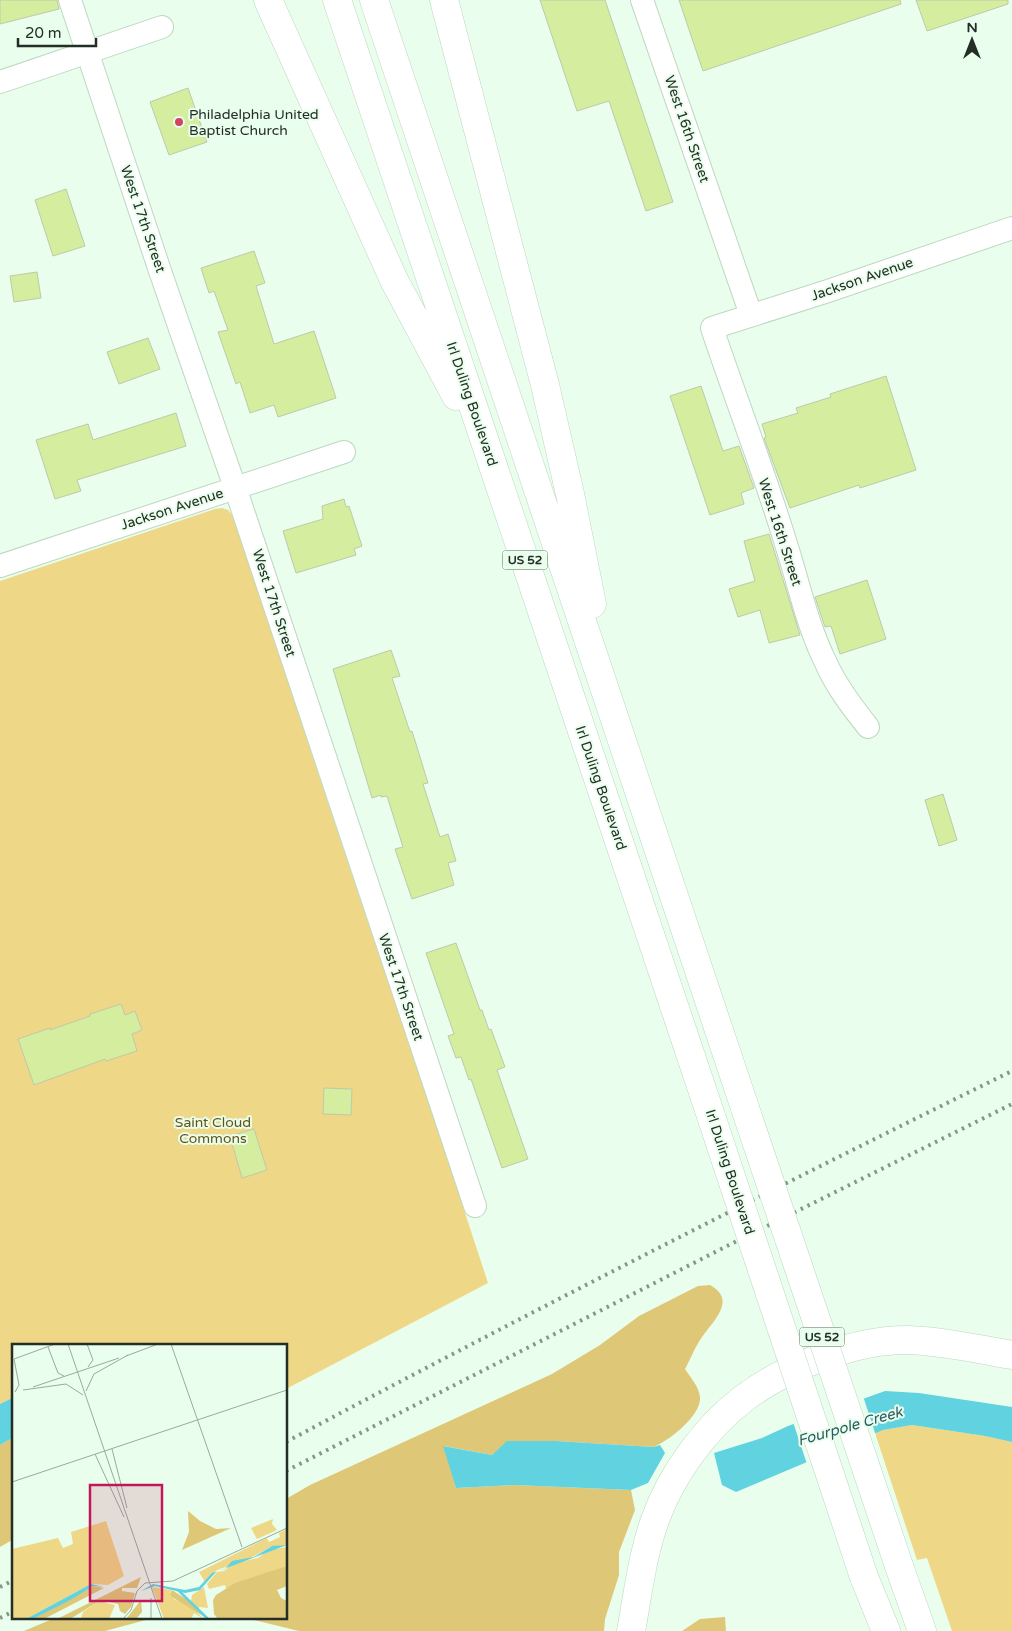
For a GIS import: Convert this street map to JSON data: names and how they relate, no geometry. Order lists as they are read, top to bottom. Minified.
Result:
{"streets":{"main road":["Irl Duling Boulevard","US 52"],"street":["West 16th Street","West 17th Street","Jackson Avenue"]},"crossings":[["West 16th Street","Jackson Avenue"],["West 17th Street","Jackson Avenue"],["Irl Duling Boulevard","US 52"]],"water":["Fourpole Creek"],"parks":["Saint Cloud Commons"],"places":["Philadelphia United Baptist Church"],"scale_bar":"20 m","north":"top"}
